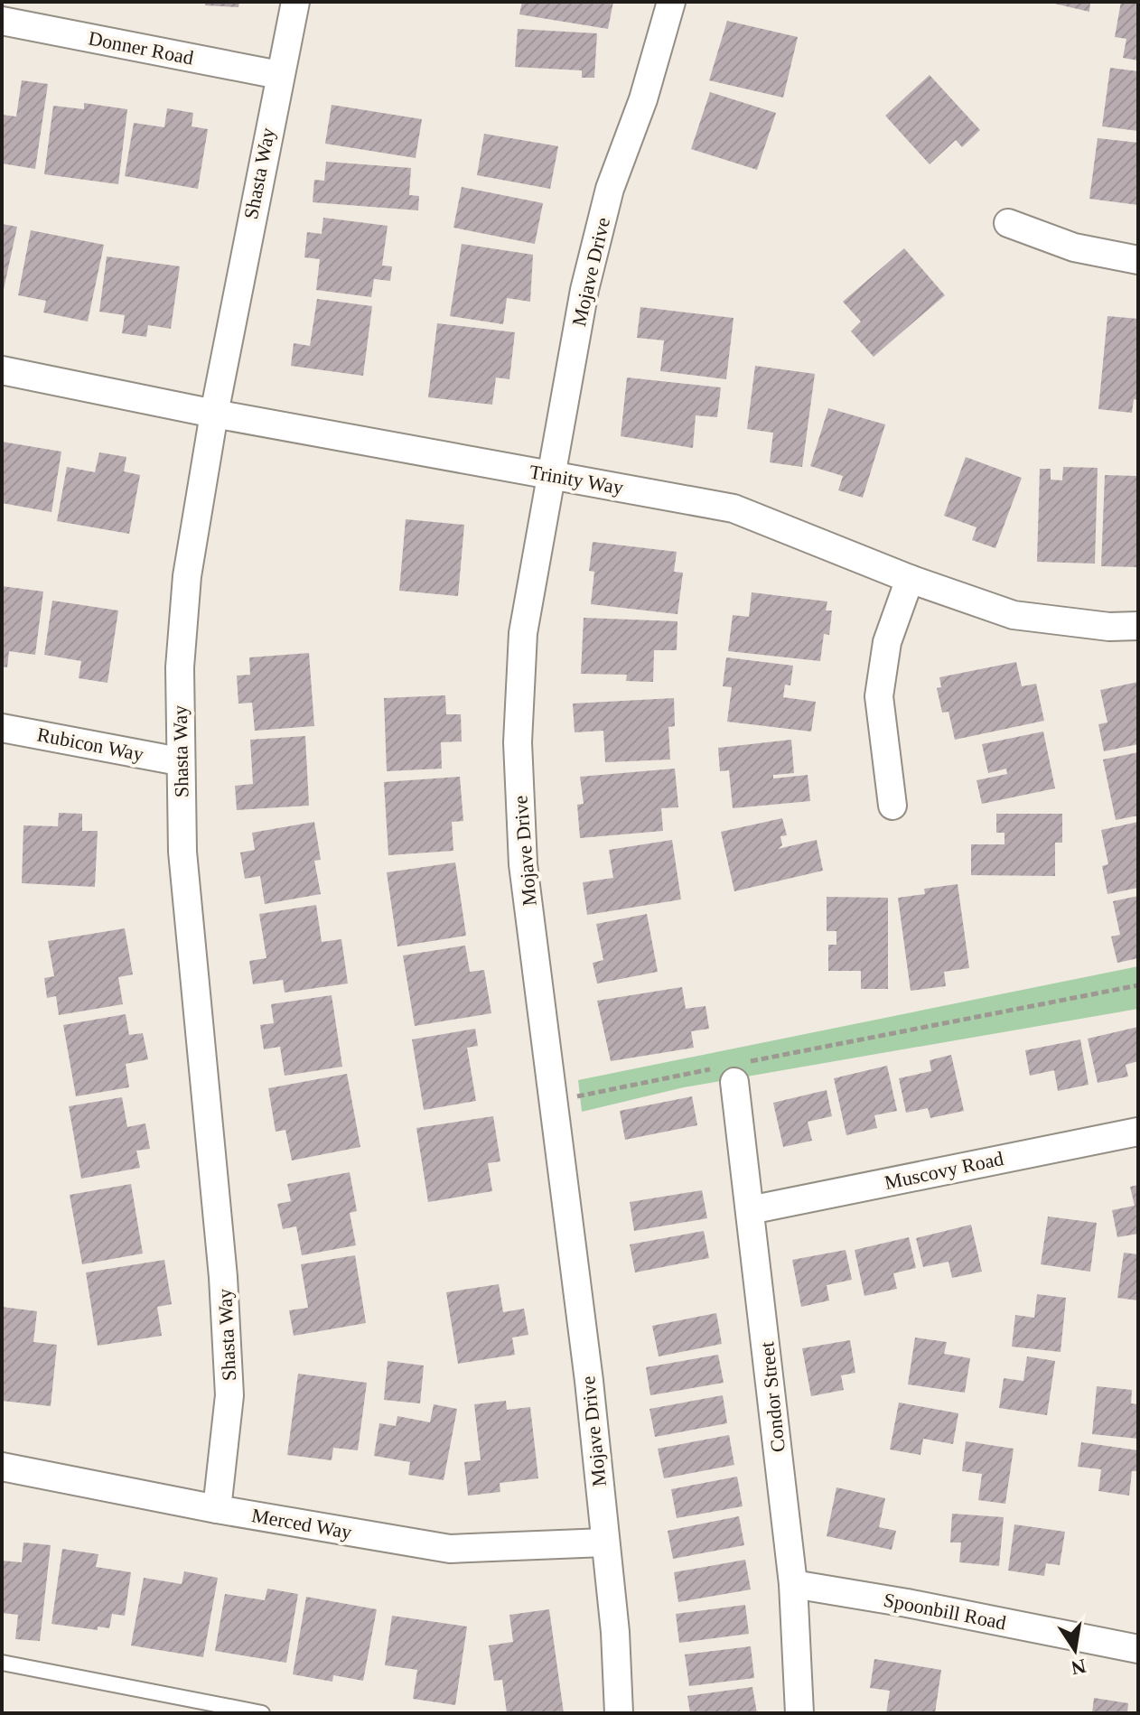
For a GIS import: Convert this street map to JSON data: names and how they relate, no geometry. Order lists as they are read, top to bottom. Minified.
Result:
{"streets":{"street":["Donner Road","Shasta Way","Mojave Drive","Trinity Way","Rubicon Way","Muscovy Road","Condor Street","Merced Way","Spoonbill Road"]},"crossings":[["Donner Road","Shasta Way"],["Shasta Way","Trinity Way"],["Shasta Way","Rubicon Way"],["Shasta Way","Merced Way"],["Mojave Drive","Trinity Way"],["Mojave Drive","Merced Way"],["Muscovy Road","Condor Street"],["Condor Street","Spoonbill Road"]],"north":"bottom"}
